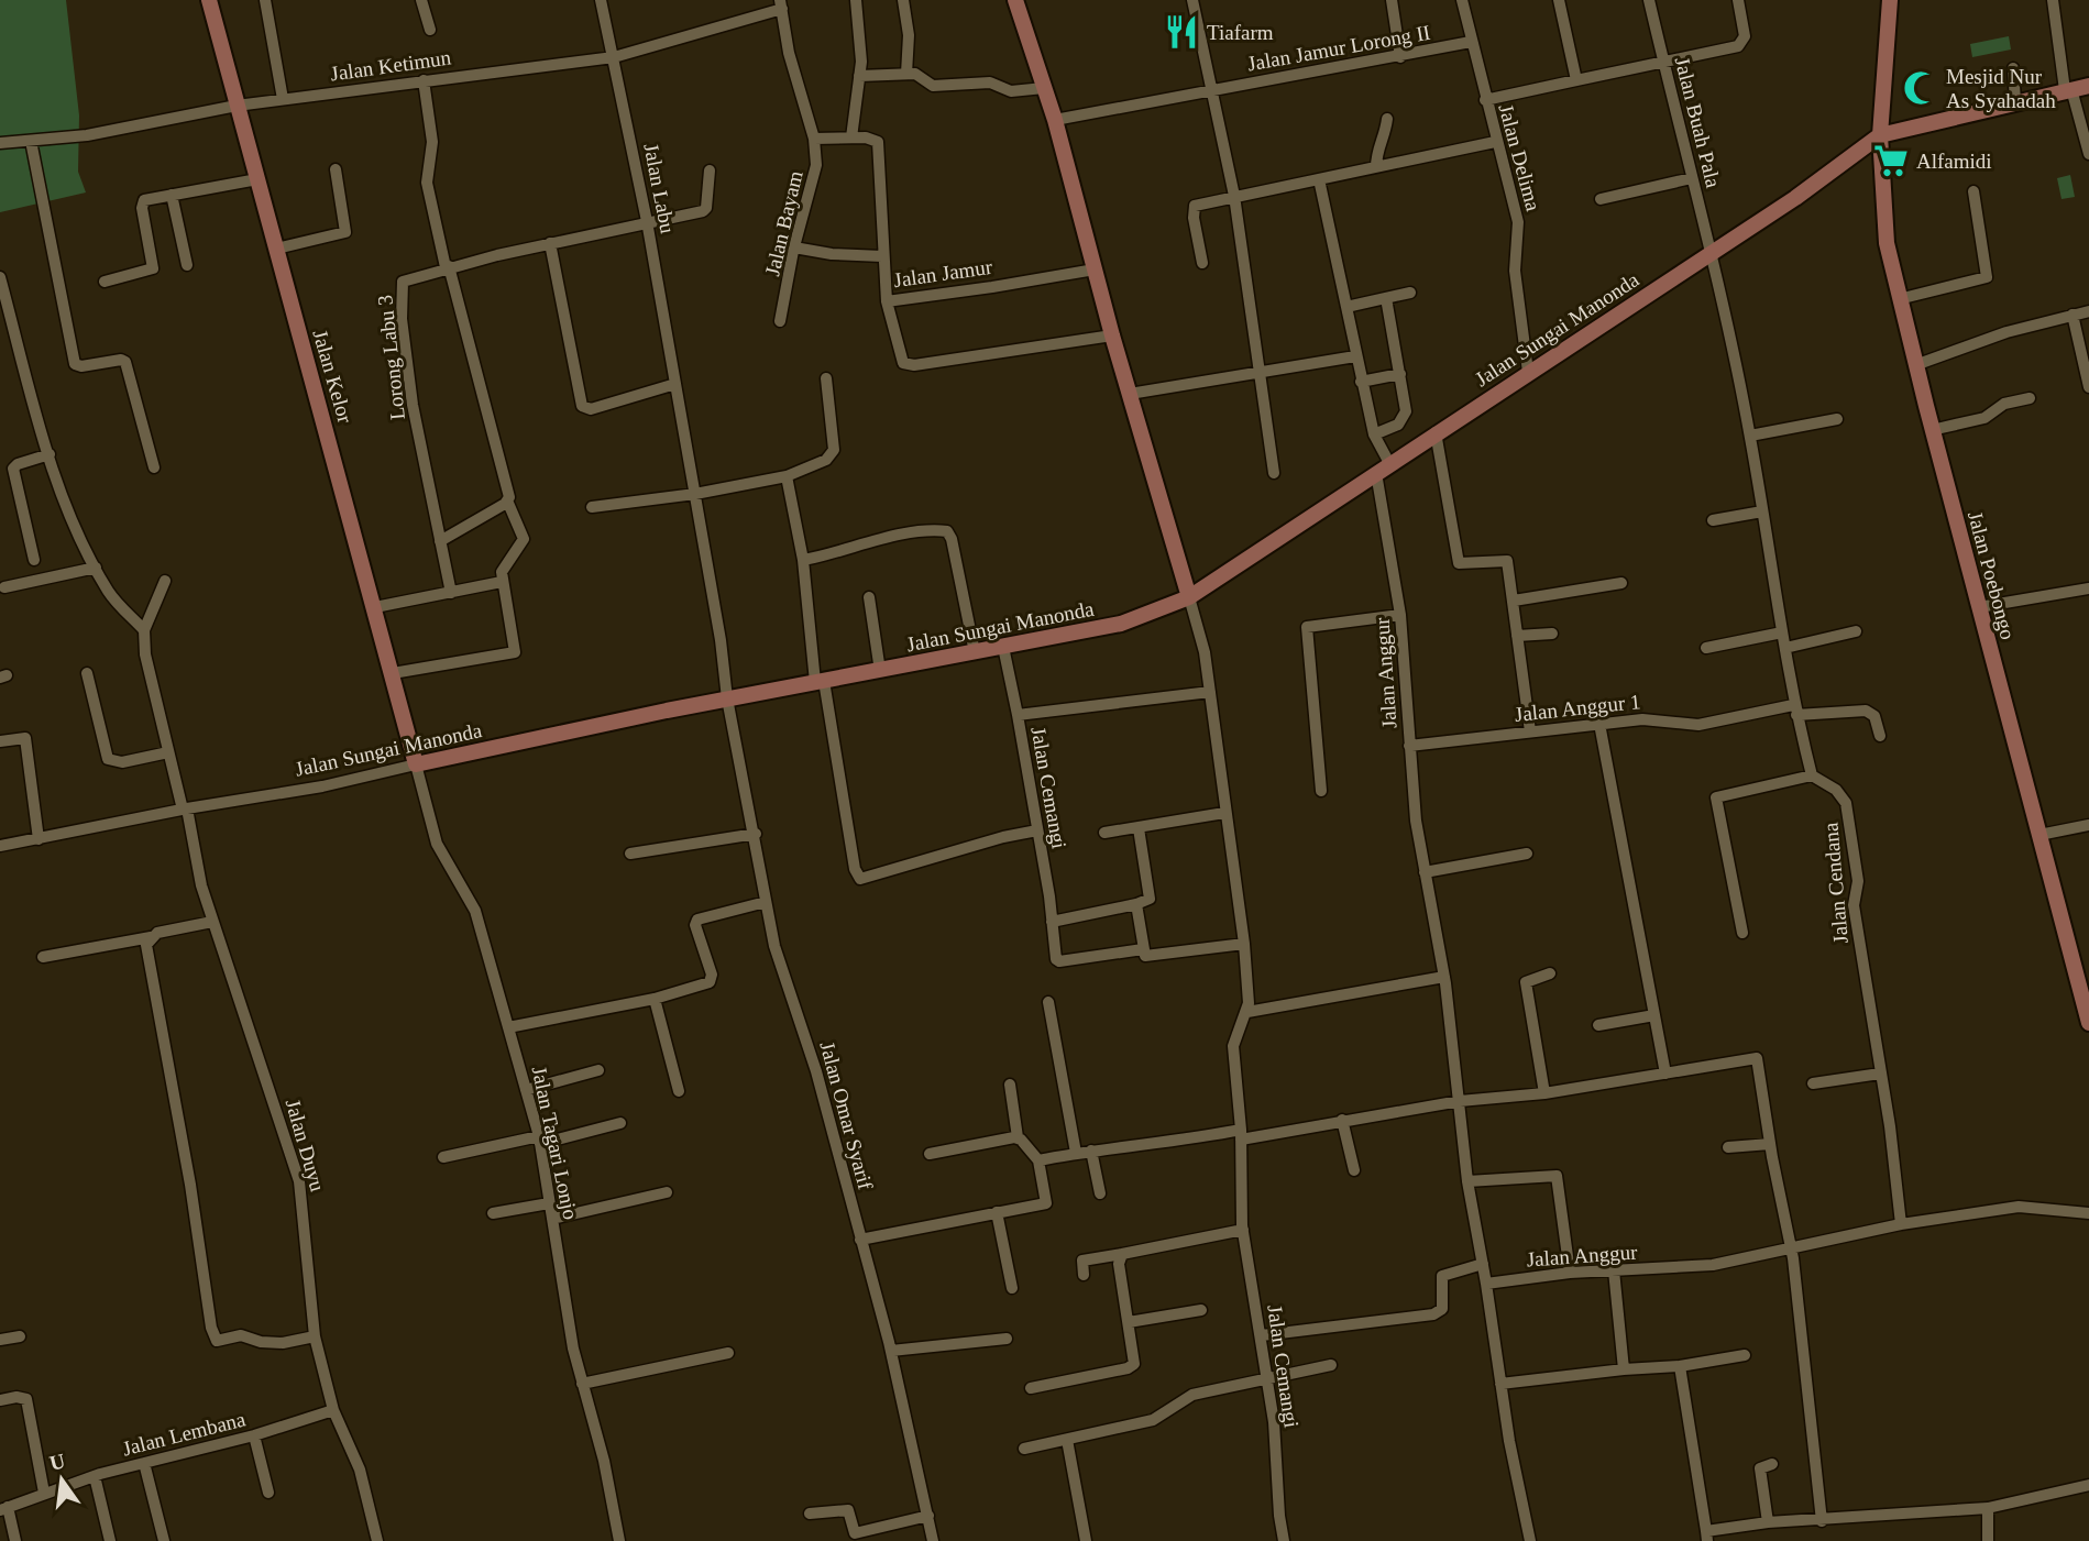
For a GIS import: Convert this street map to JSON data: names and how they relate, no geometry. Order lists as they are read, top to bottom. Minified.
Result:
{"streets":{"street":["Jalan Jamur Lorong II","Jalan Ketimun","Jalan Buah Pala","Jalan Delima","Jalan Labu","Jalan Bayam","Jalan Jamur","Jalan Sungai Manonda","Lorong Labu 3","Jalan Kelor","Jalan Poebongo","Jalan Anggur","Jalan Anggur 1","Jalan Cemangi","Jalan Cendana","Jalan Omar Syarif","Jalan Tagari Lonjo","Jalan Duyu","Jalan Lembana"]},"crossings":[["Jalan Jamur Lorong II","Jalan Delima"],["Jalan Ketimun","Jalan Labu"],["Jalan Ketimun","Jalan Bayam"],["Jalan Ketimun","Jalan Kelor"],["Jalan Buah Pala","Jalan Sungai Manonda"],["Jalan Delima","Jalan Sungai Manonda"],["Jalan Labu","Jalan Sungai Manonda"],["Jalan Labu","Lorong Labu 3"],["Jalan Labu","Jalan Omar Syarif"],["Jalan Sungai Manonda","Jalan Kelor"],["Jalan Sungai Manonda","Jalan Poebongo"],["Jalan Sungai Manonda","Jalan Anggur"],["Jalan Sungai Manonda","Jalan Cemangi"],["Jalan Sungai Manonda","Jalan Omar Syarif"],["Jalan Sungai Manonda","Jalan Tagari Lonjo"],["Jalan Sungai Manonda","Jalan Duyu"],["Jalan Kelor","Jalan Tagari Lonjo"],["Jalan Anggur","Jalan Anggur 1"],["Jalan Anggur","Jalan Cendana"],["Jalan Duyu","Jalan Lembana"]],"places":{"restaurant":["Tiafarm"],"mosque":["Mesjid Nur As Syahadah"],"supermarket":["Alfamidi"]},"north":"top"}
